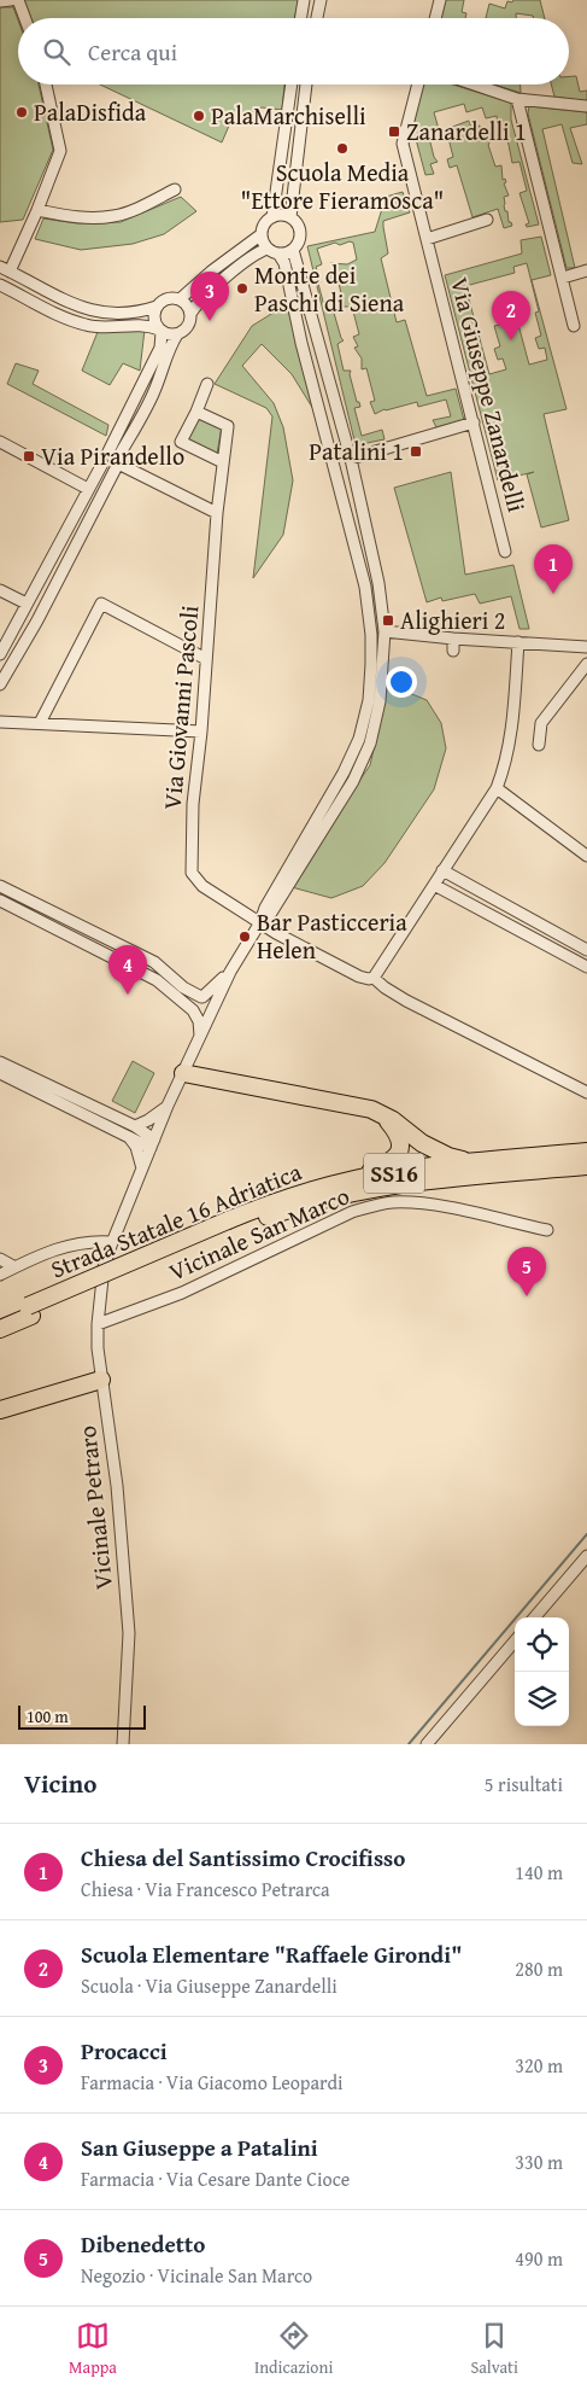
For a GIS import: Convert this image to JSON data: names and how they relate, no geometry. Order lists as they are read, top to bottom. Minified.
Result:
{"streets":{"highway":["SS16","Strada Statale 16 Adriatica"],"street":["Via Giuseppe Zanardelli","Via Giovanni Pascoli","Vicinale San Marco","Vicinale Petraro"]},"crossings":[["Vicinale San Marco","Vicinale Petraro"]],"places":{"other":["PalaDisfida","PalaMarchiselli","Scuola Media \"Ettore Fieramosca\"","Monte dei Paschi di Siena","Bar Pasticceria Helen"],"transit":["Zanardelli 1","Patalini 1","Via Pirandello","Alighieri 2"]},"scale_bar":"100 m","page":{"search":"Cerca qui","pins":["3","2","1","4","5"],"scale":"100 m","heading":["Vicino","5 risultati"],"list":[{"mark":"1","name":"Chiesa del Santissimo Crocifisso","note":"Chiesa · Via Francesco Petrarca","value":"140 m"},{"mark":"2","name":"Scuola Elementare \"Raffaele Girondi\"","note":"Scuola · Via Giuseppe Zanardelli","value":"280 m"},{"mark":"3","name":"Procacci","note":"Farmacia · Via Giacomo Leopardi","value":"320 m"},{"mark":"4","name":"San Giuseppe a Patalini","note":"Farmacia · Via Cesare Dante Cioce","value":"330 m"},{"mark":"5","name":"Dibenedetto","note":"Negozio · Vicinale San Marco","value":"490 m"}],"nav":["Mappa","Indicazioni","Salvati"]}}
